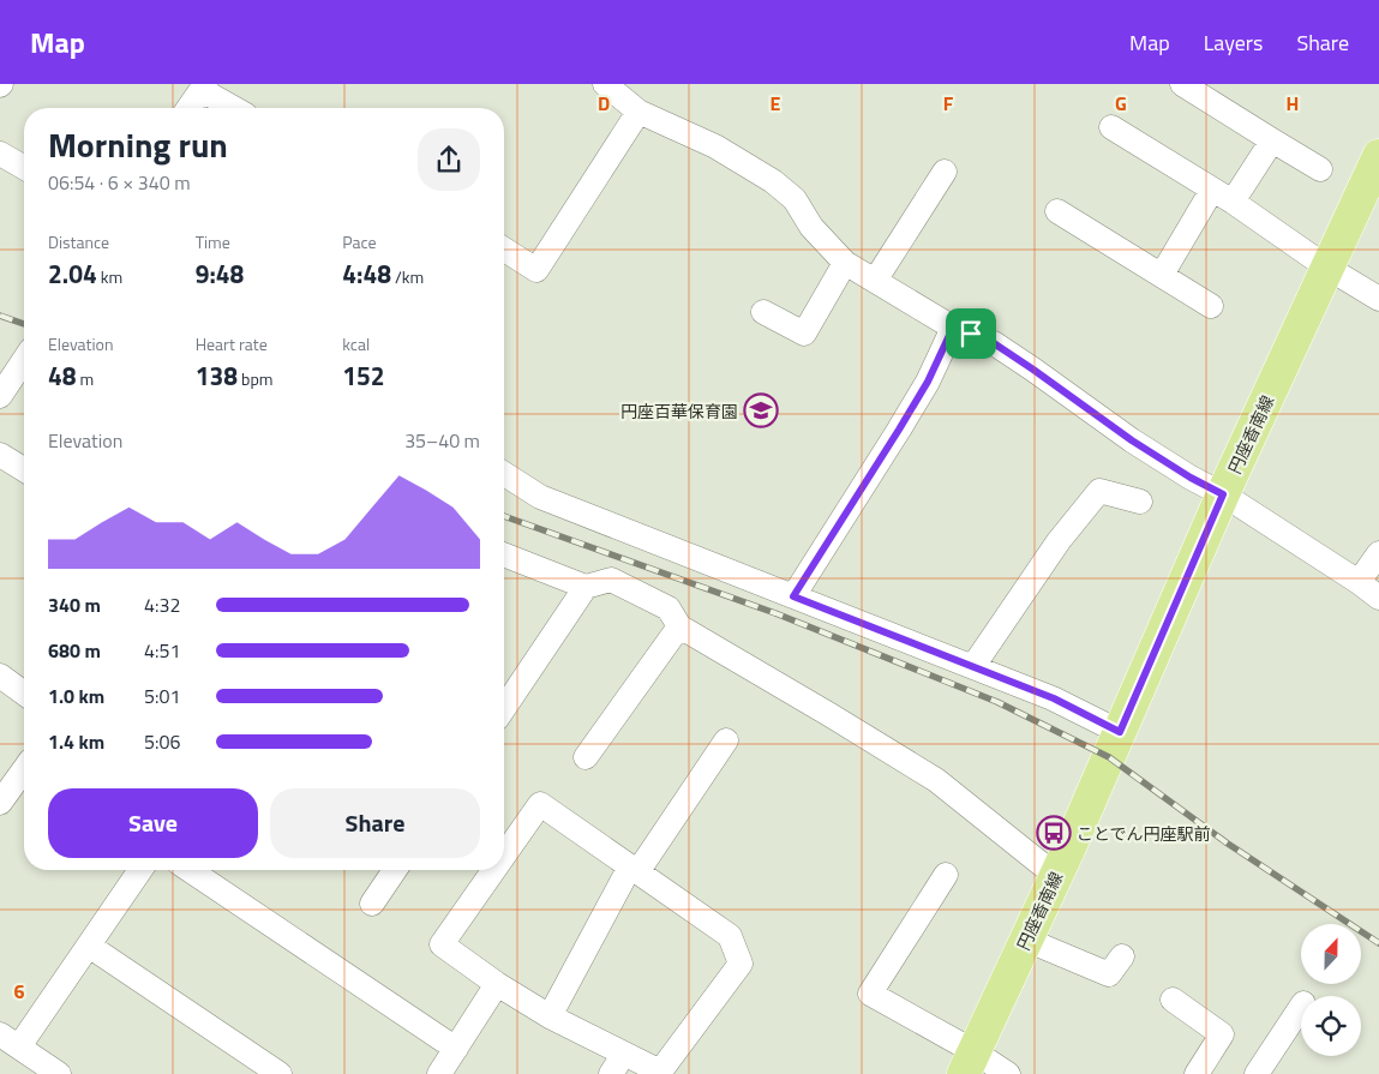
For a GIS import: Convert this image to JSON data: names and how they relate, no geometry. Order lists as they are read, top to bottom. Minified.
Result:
{"streets":{"main road":["円座香南線"]},"places":{"school or university":["円座百華保育園"],"bus stop":["ことでん円座駅前"]},"north":"top","page":{"header":"Map","nav":["Map","Layers","Share"],"heading":["Morning run","06:54 · 6 × 340 m"],"stats":[["Distance","2.04 km"],["Time","9:48"],["Pace","4:48 /km"],["Elevation","48 m"],["Heart rate","138 bpm"],["kcal","152"]],"chart":["Elevation","35–40 m"],"list":[{"name":"340 m","note":"4:32"},{"name":"680 m","note":"4:51"},{"name":"1.0 km","note":"5:01"},{"name":"1.4 km","note":"5:06"}],"buttons":["Save","Share"]},"grid":{"columns":["D","E","F","G","H"],"rows":["6"]}}
